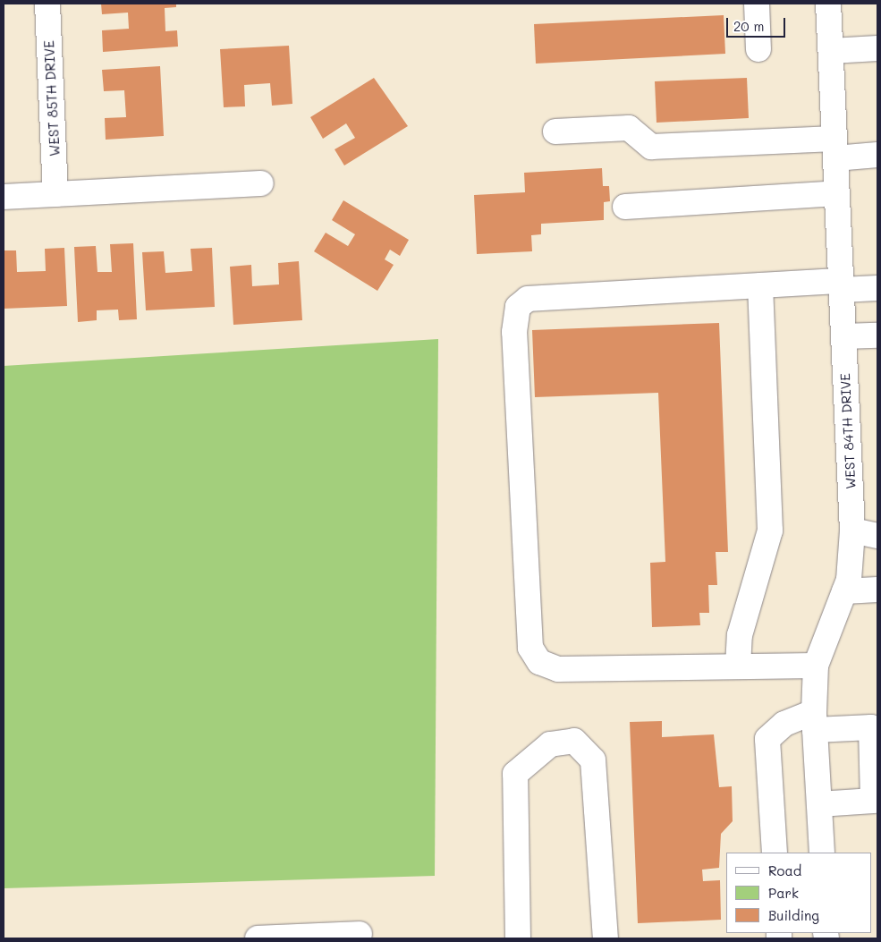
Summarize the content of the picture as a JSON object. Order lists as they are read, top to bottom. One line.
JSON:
{"streets":{"street":["WEST 85TH DRIVE","WEST 84TH DRIVE"]},"legend":["Road","Park","Building"],"scale_bar":"20 m"}
